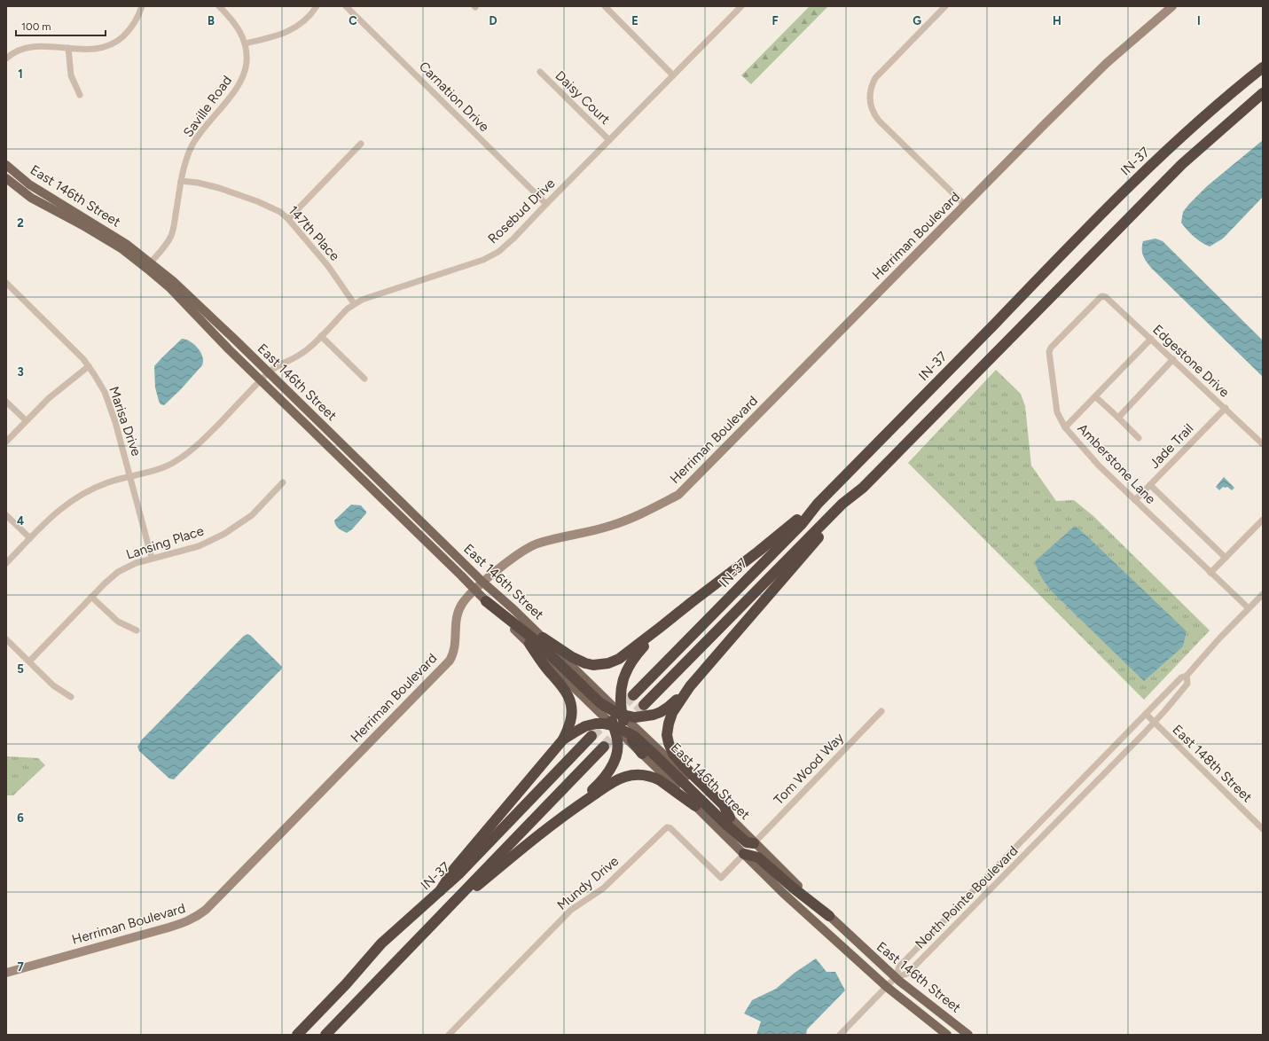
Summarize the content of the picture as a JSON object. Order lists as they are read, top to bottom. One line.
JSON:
{"streets":{"highway":["IN-37"],"main road":["East 146th Street"],"street":["Carnation Drive","Daisy Court","Saville Road","Rosebud Drive","147th Place","Herriman Boulevard","Edgestone Drive","Marisa Drive","Jade Trail","Amberstone Lane","Lansing Place","East 148th Street","Tom Wood Way","Mundy Drive","North Pointe Boulevard"]},"crossings":[["Carnation Drive","Rosebud Drive"],["Daisy Court","Rosebud Drive"],["Saville Road","East 146th Street"],["Saville Road","147th Place"],["East 146th Street","Rosebud Drive"],["East 146th Street","Herriman Boulevard"],["East 146th Street","Tom Wood Way"],["East 146th Street","Mundy Drive"],["East 146th Street","North Pointe Boulevard"],["Rosebud Drive","147th Place"],["Rosebud Drive","Marisa Drive"],["Edgestone Drive","Jade Trail"],["Edgestone Drive","Amberstone Lane"],["Marisa Drive","Lansing Place"],["Jade Trail","Amberstone Lane"],["Amberstone Lane","North Pointe Boulevard"],["East 148th Street","North Pointe Boulevard"]],"scale_bar":"100 m","grid":{"columns":["B","C","D","E","F","G","H","I"],"rows":["1","2","3","4","5","6","7"]}}
